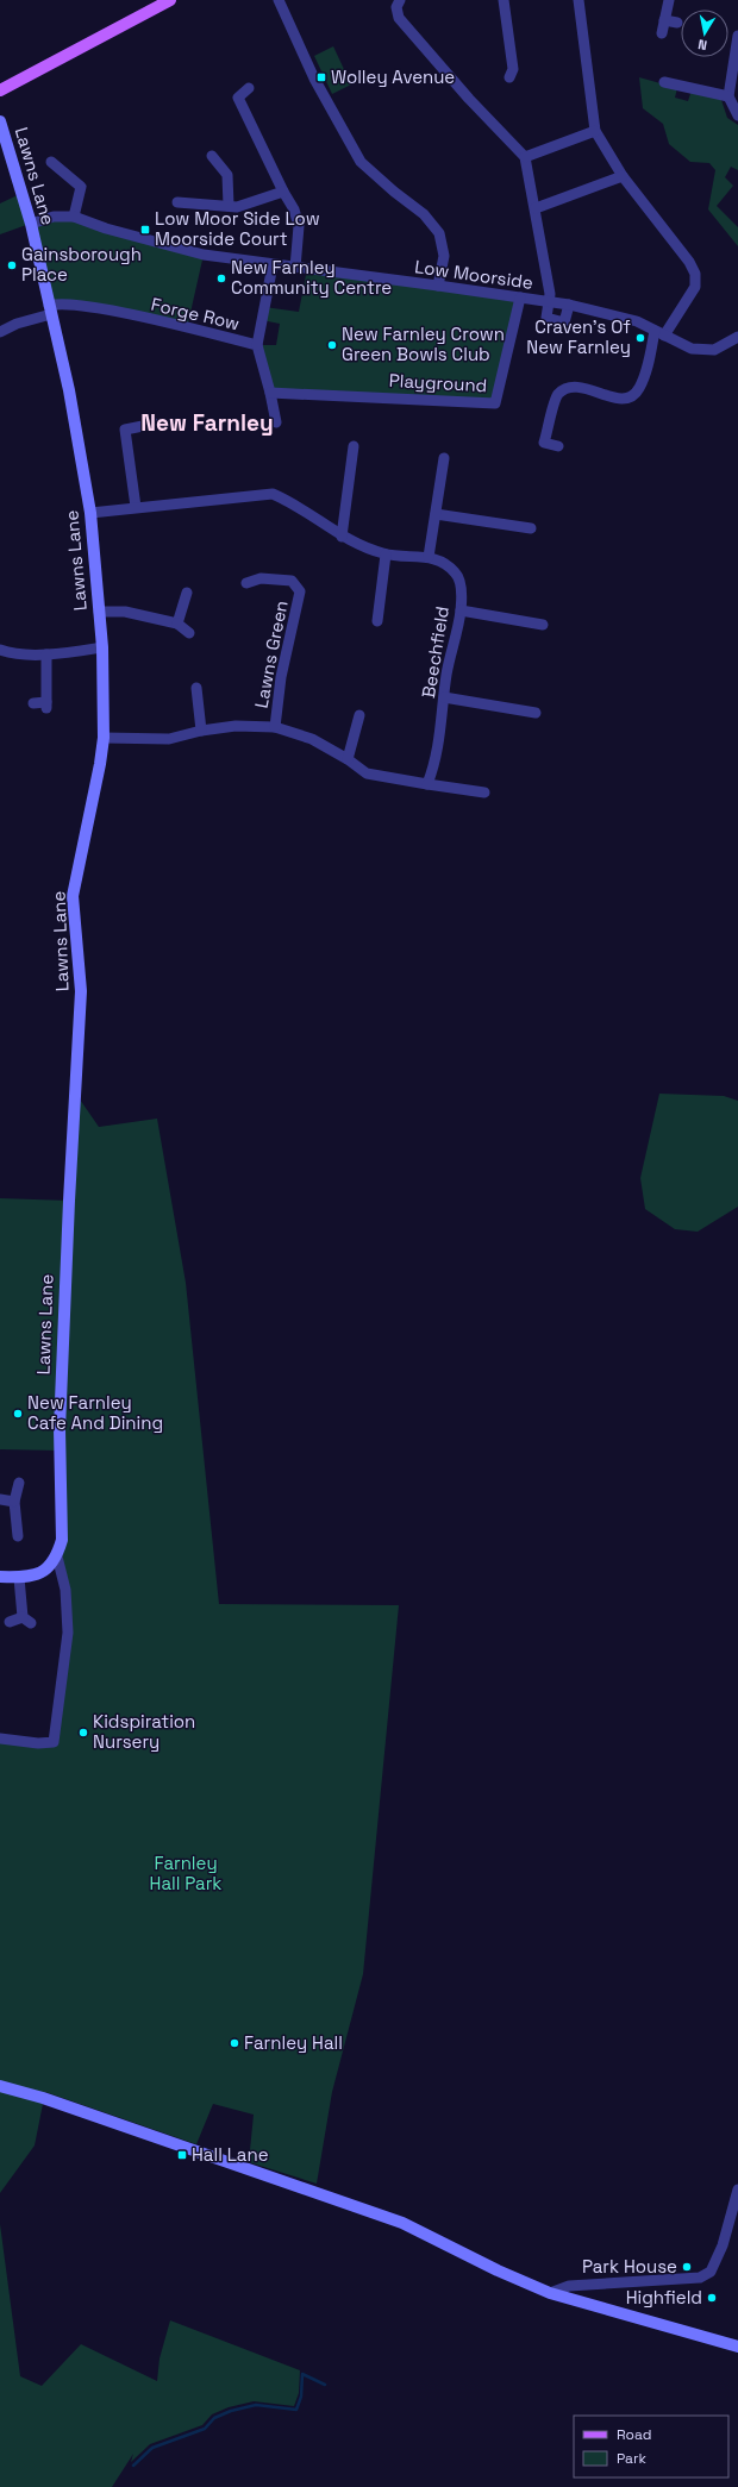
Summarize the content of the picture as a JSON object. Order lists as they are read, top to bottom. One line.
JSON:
{"streets":{"street":["Lawns Lane","Low Moorside","Forge Row","Playground","Beechfield","Lawns Green"]},"crossings":[["Lawns Lane","Low Moorside"],["Lawns Lane","Forge Row"],["Lawns Lane","Beechfield"],["Low Moorside","Playground"],["Forge Row","Playground"]],"districts":["New Farnley"],"parks":["Farnley Hall Park"],"places":{"transit":["Wolley Avenue","Low Moor Side Low Moorside Court","Hall Lane"],"other":["Gainsborough Place","New Farnley Community Centre","Craven's Of New Farnley","New Farnley Crown Green Bowls Club","New Farnley Cafe And Dining","Kidspiration Nursery","Farnley Hall","Park House","Highfield"]},"legend":["Road","Park"],"north":"bottom"}
